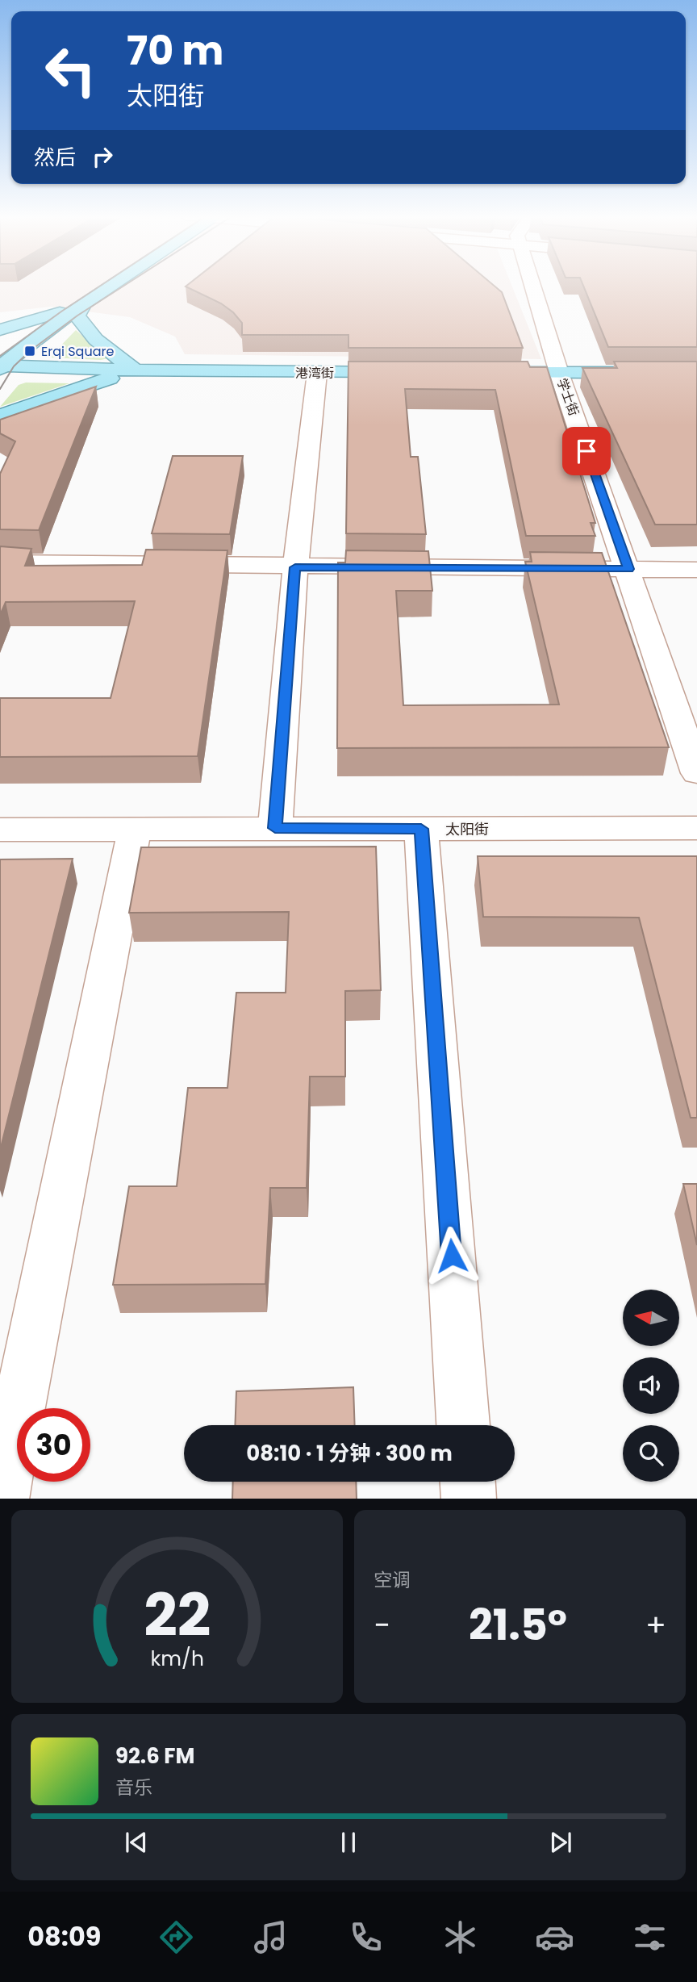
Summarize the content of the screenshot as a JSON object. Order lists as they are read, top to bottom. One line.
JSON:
{"streets":{"main road":["港湾街"],"street":["学士街","太阳街"]},"places":{"transit":["Erqi Square"]},"north":"left","page":{"turn":["70 m","太阳街"],"then":"然后","limit":"30","trip":"08:10 · 1 分钟 · 300 m","tile":"空调","heat":["−","21.5°","+"],"song":["92.6 FM","音乐"],"tabs":"08:09","gauge":["22","km/h"]}}
